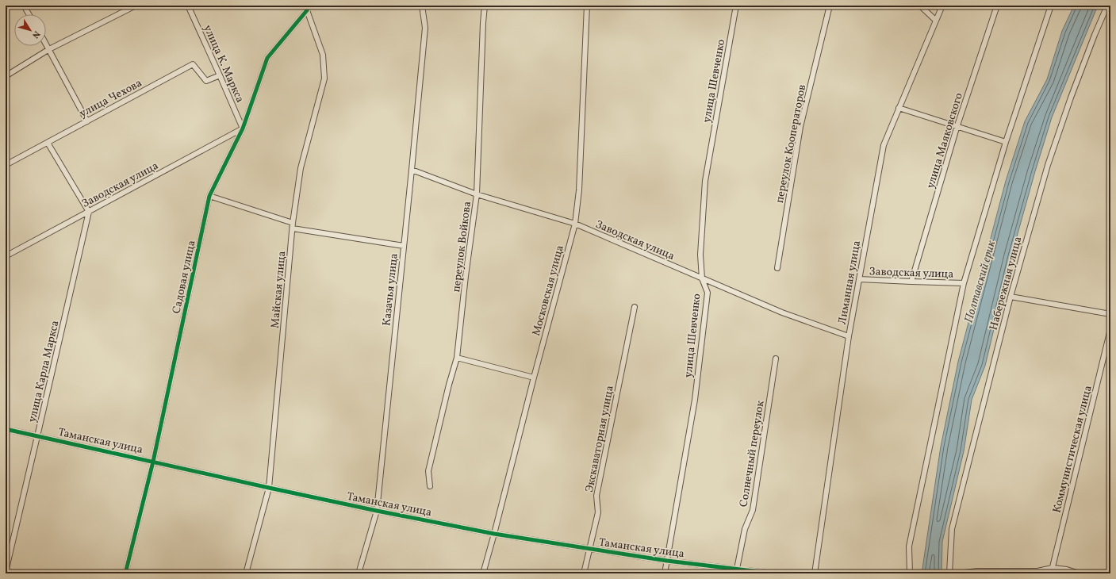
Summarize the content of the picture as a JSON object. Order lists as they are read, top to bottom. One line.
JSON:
{"streets":{"street":["улица К. Маркса","улица Шевченко","улица Чехова","улица Маяковского","переулок Кооператоров","Заводская улица","переулок Войкова","Садовая улица","Лиманная улица","Набережная улица","Майская улица","Казачья улица","Московская улица","улица Карла Маркса","Экскаваторная улица","Таманская улица","Коммунистическая улица","Солнечный переулок"]},"crossings":[["улица К. Маркса","улица Чехова"],["улица К. Маркса","Заводская улица"],["улица К. Маркса","Садовая улица"],["улица Шевченко","Заводская улица"],["улица Шевченко","Таманская улица"],["улица Маяковского","Заводская улица"],["Заводская улица","переулок Войкова"],["Заводская улица","Садовая улица"],["Заводская улица","Лиманная улица"],["Заводская улица","Казачья улица"],["Заводская улица","Московская улица"],["Заводская улица","улица Карла Маркса"],["Садовая улица","Майская улица"],["Садовая улица","Таманская улица"],["Майская улица","Таманская улица"],["Казачья улица","Таманская улица"],["Московская улица","Таманская улица"],["улица Карла Маркса","Таманская улица"],["Экскаваторная улица","Таманская улица"],["Таманская улица","Солнечный переулок"]],"water":["Полтавский ерик"],"north":"bottom right"}
